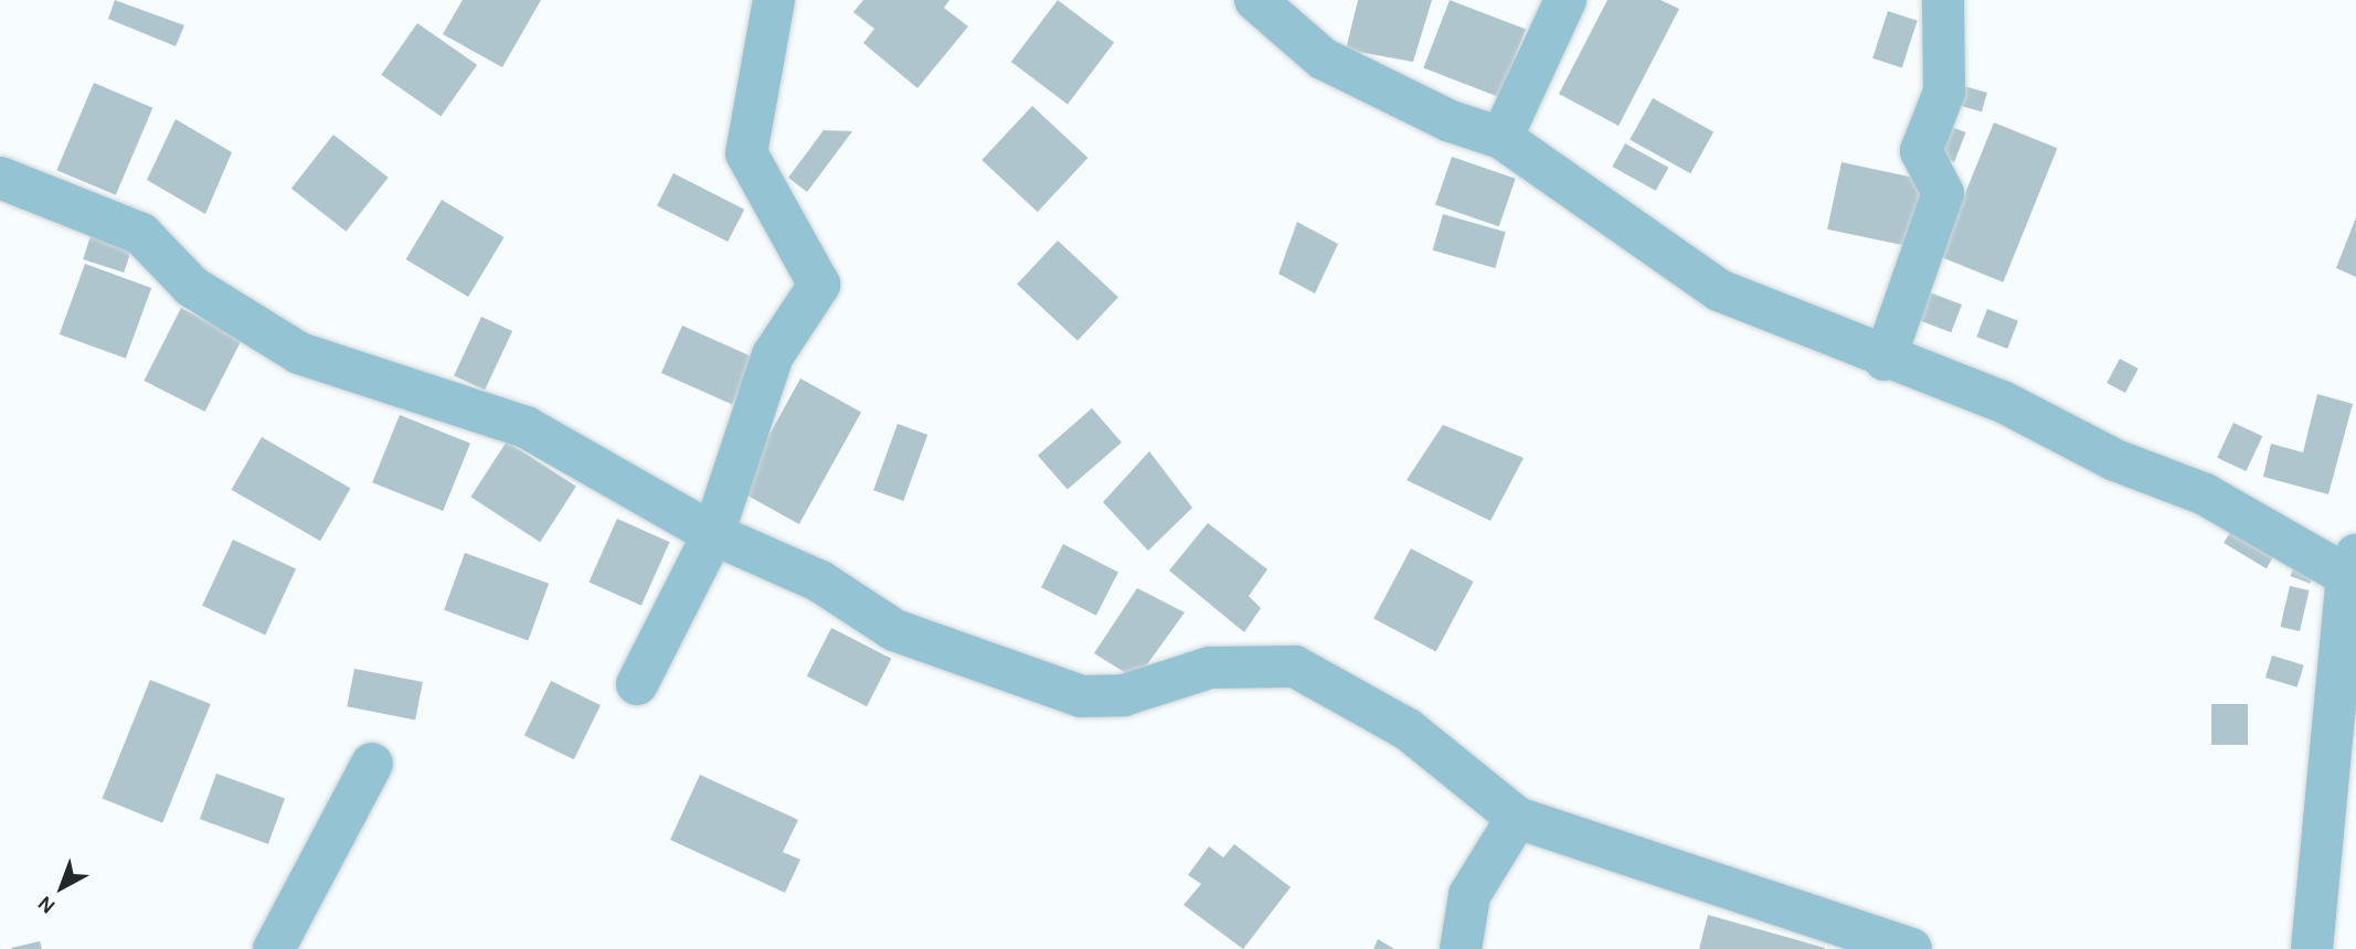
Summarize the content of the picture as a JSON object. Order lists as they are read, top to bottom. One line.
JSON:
{"north":"bottom left"}
